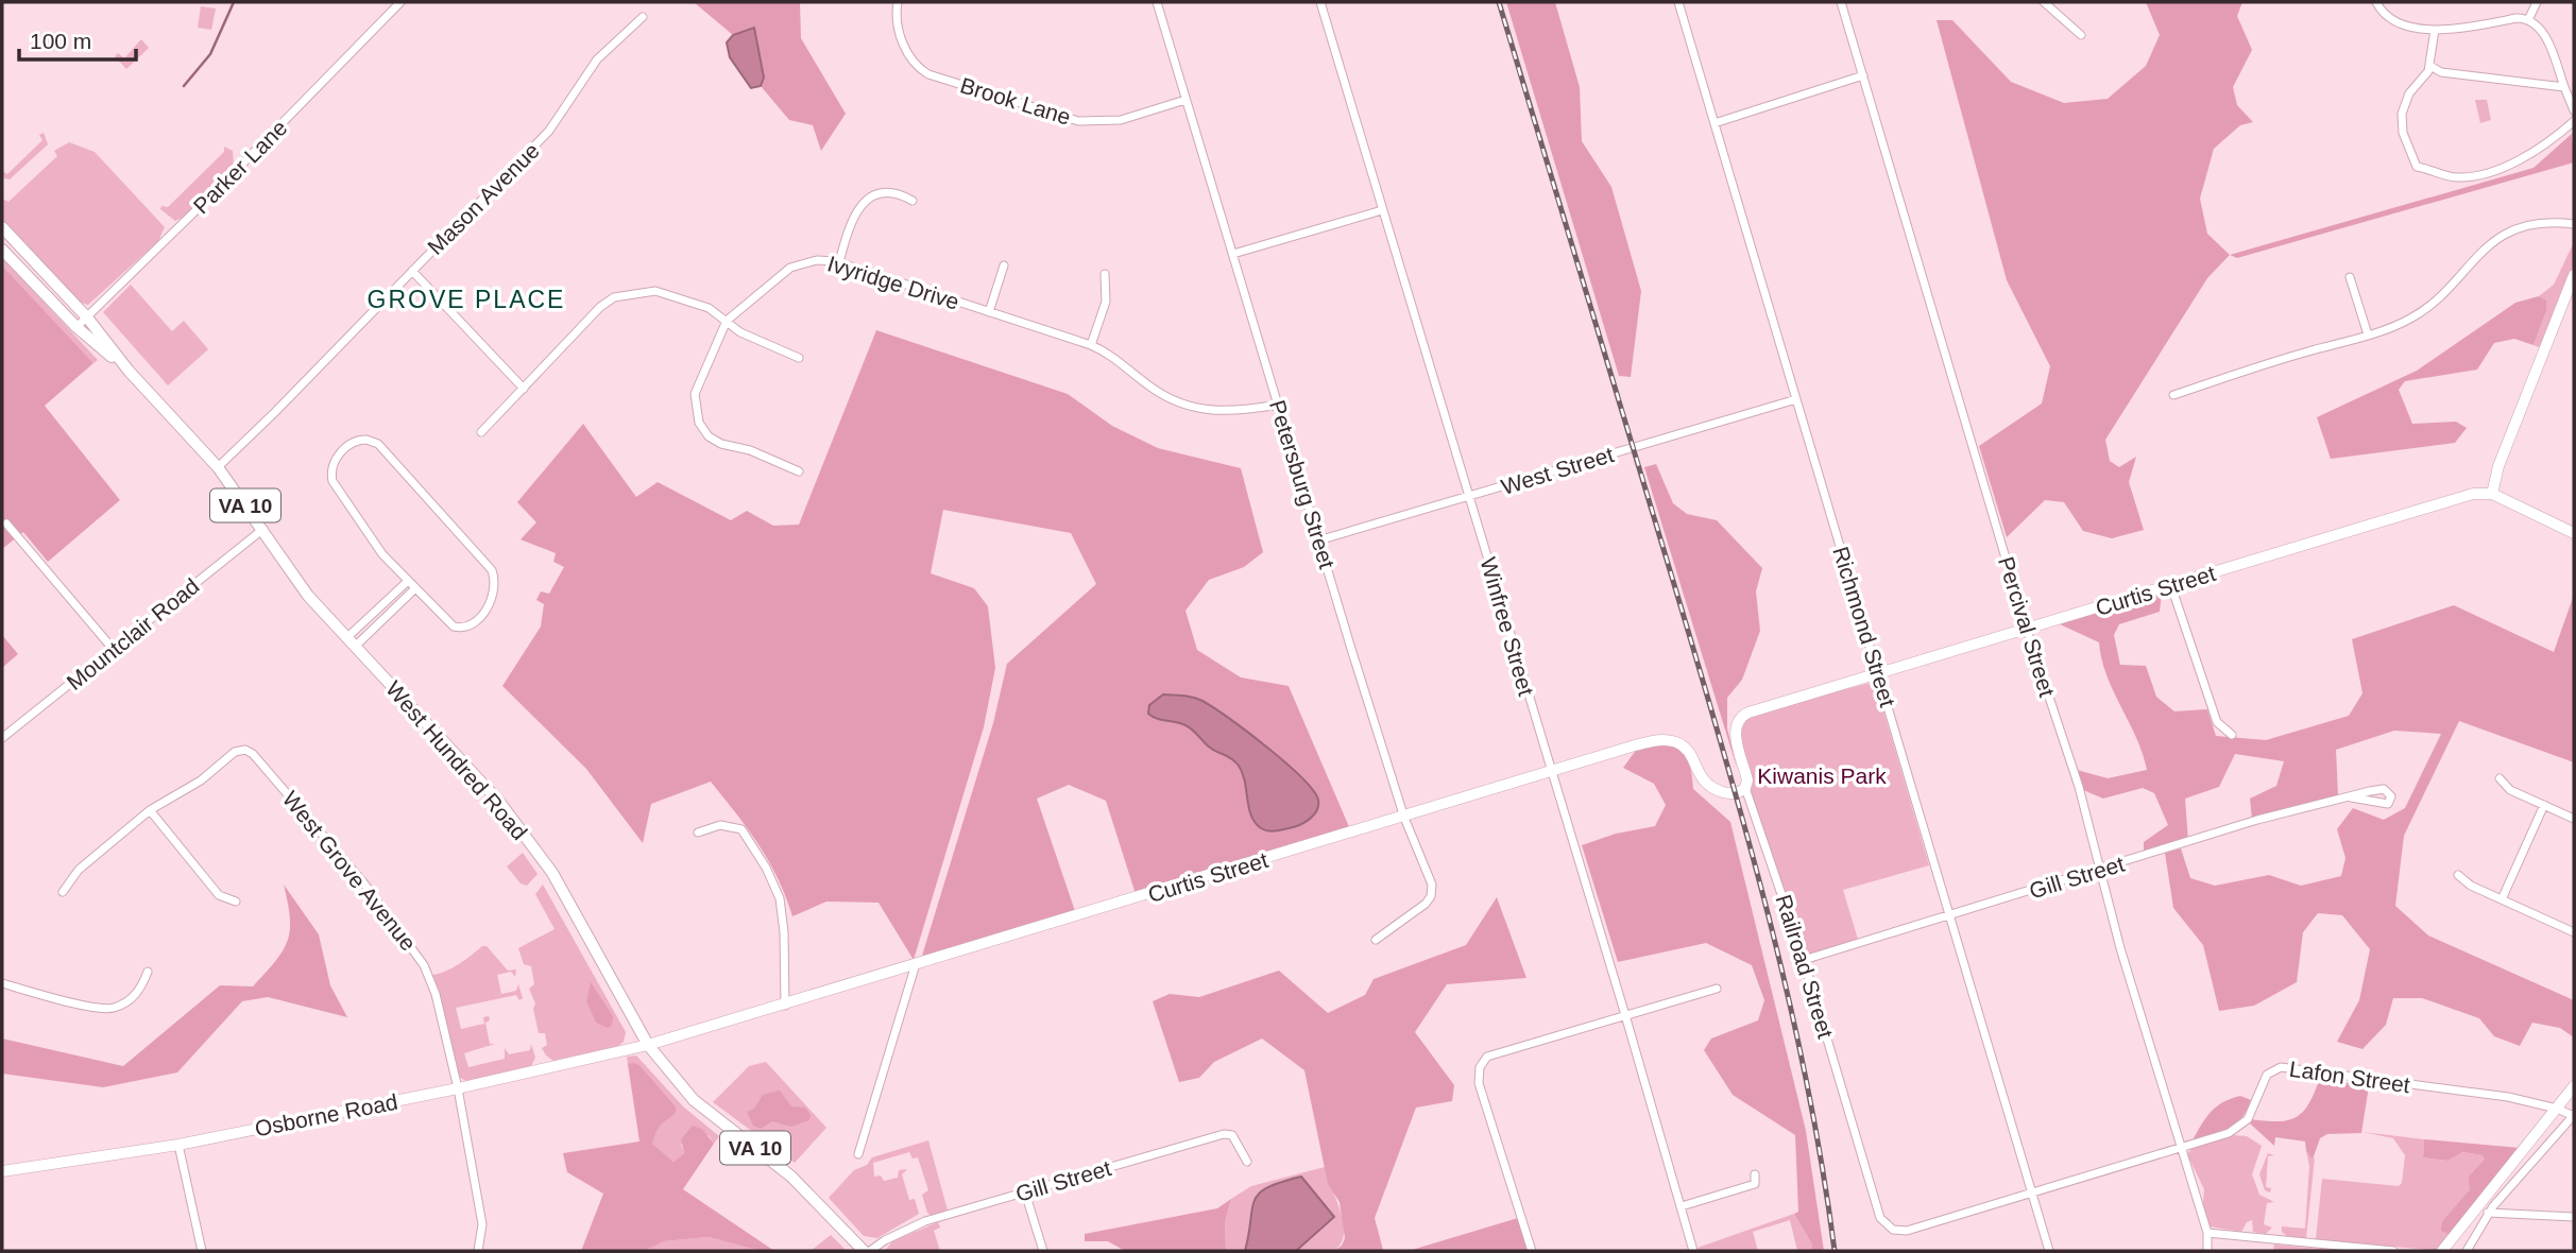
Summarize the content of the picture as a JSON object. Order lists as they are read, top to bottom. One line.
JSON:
{"streets":{"main road":["VA 10","West Hundred Road"],"street":["Brook Lane","Parker Lane","Mason Avenue","Ivyridge Drive","West Street","Petersburg Street","Curtis Street","Winfree Street","Richmond Street","Percival Street","Mountclair Road","West Grove Avenue","Gill Street","Railroad Street","Lafon Street","Osborne Road"]},"crossings":[["Brook Lane","Petersburg Street"],["Parker Lane","West Hundred Road"],["Mason Avenue","West Hundred Road"],["Ivyridge Drive","Petersburg Street"],["West Street","Petersburg Street"],["West Street","Winfree Street"],["West Street","Richmond Street"],["Petersburg Street","Curtis Street"],["Curtis Street","Winfree Street"],["Curtis Street","Richmond Street"],["Curtis Street","Percival Street"],["Curtis Street","West Hundred Road"],["Curtis Street","Railroad Street"],["Curtis Street","Osborne Road"],["Richmond Street","Gill Street"],["Richmond Street","Lafon Street"],["Percival Street","Gill Street"],["Percival Street","Lafon Street"],["Mountclair Road","West Hundred Road"],["West Hundred Road","Osborne Road"],["West Grove Avenue","Osborne Road"],["Gill Street","Railroad Street"],["Railroad Street","Lafon Street"]],"districts":["GROVE PLACE"],"parks":["Kiwanis Park"],"scale_bar":"100 m"}
